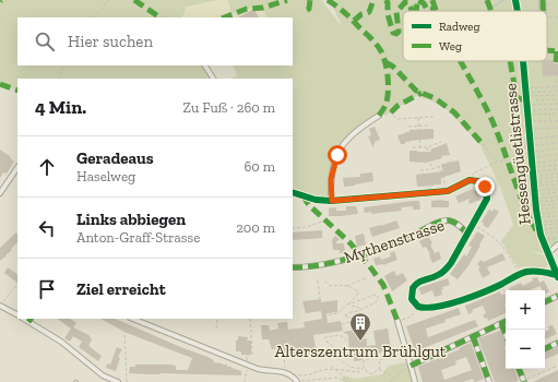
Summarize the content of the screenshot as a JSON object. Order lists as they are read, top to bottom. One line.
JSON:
{"streets":{"street":["Hessengüetlistrasse","Mythenstrasse"]},"places":{"building":["Alterszentrum Brühlgut"]},"legend":["Radweg","Weg"],"page":{"search":"Hier suchen","heading":["4 Min.","Zu Fuß · 260 m"],"list":[["Geradeaus","Haselweg","60 m"],["Links abbiegen","Anton-Graff-Strasse","200 m"],"Ziel erreicht"],"map_buttons":["+","−"]}}
